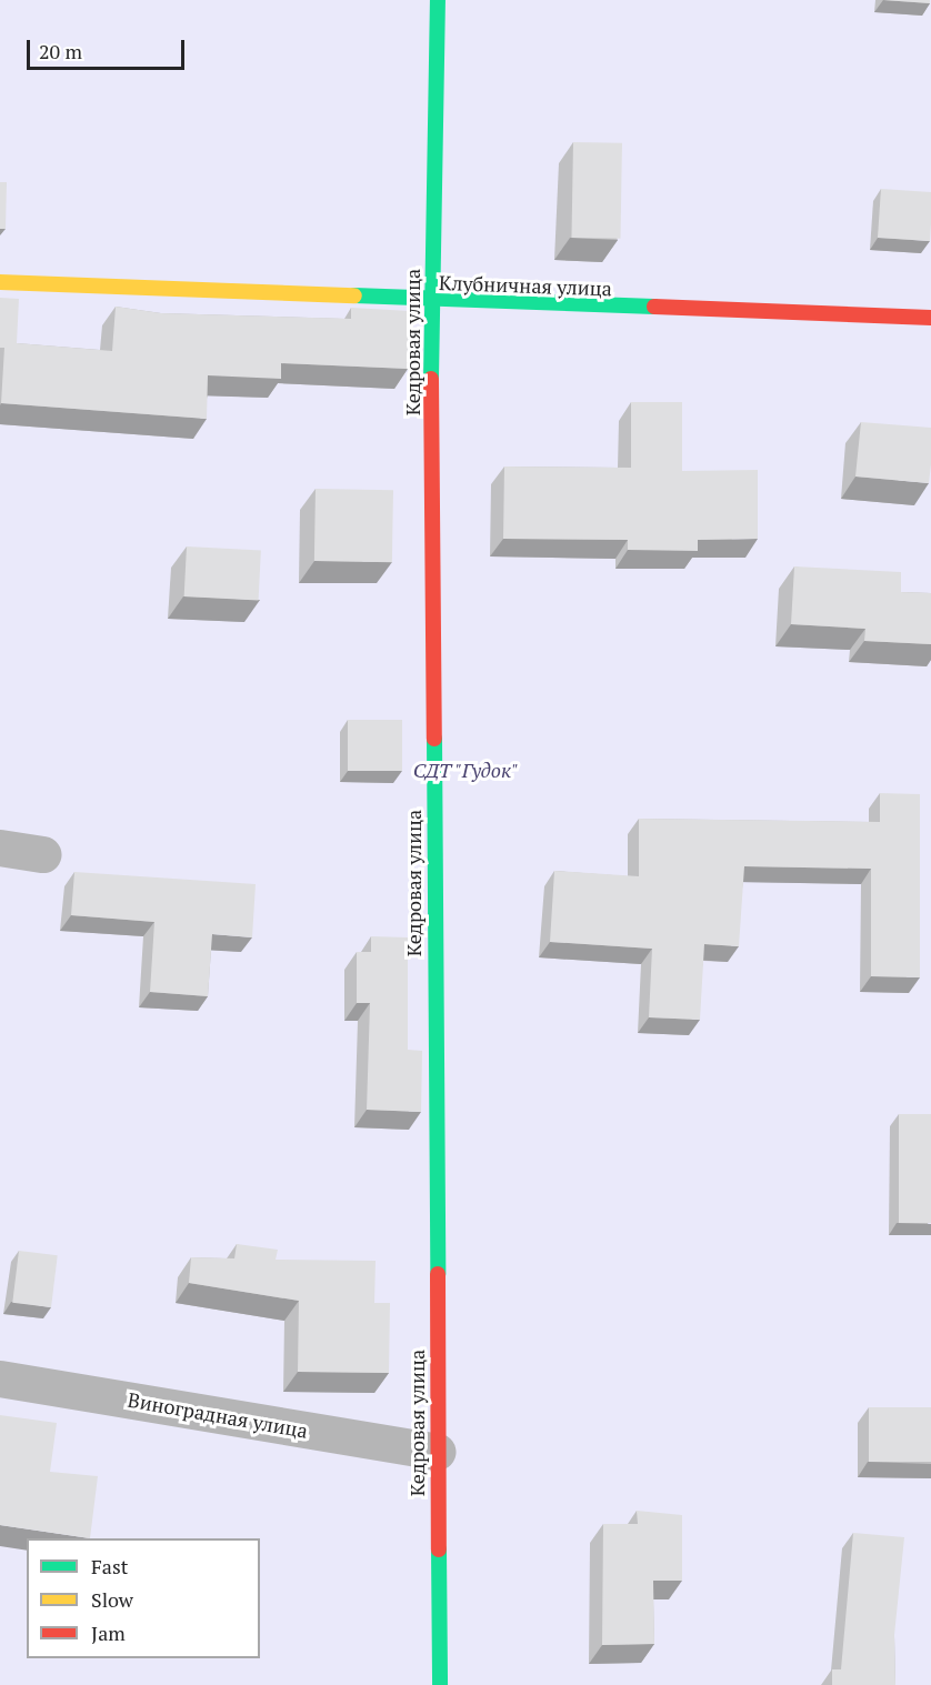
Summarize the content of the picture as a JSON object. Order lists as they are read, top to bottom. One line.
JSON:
{"streets":{"street":["Клубничная улица","Кедровая улица","Виноградная улица"]},"crossings":[["Клубничная улица","Кедровая улица"],["Кедровая улица","Виноградная улица"]],"parks":["СДТ \"Гудок\""],"legend":["Fast","Slow","Jam"],"scale_bar":"20 m"}
